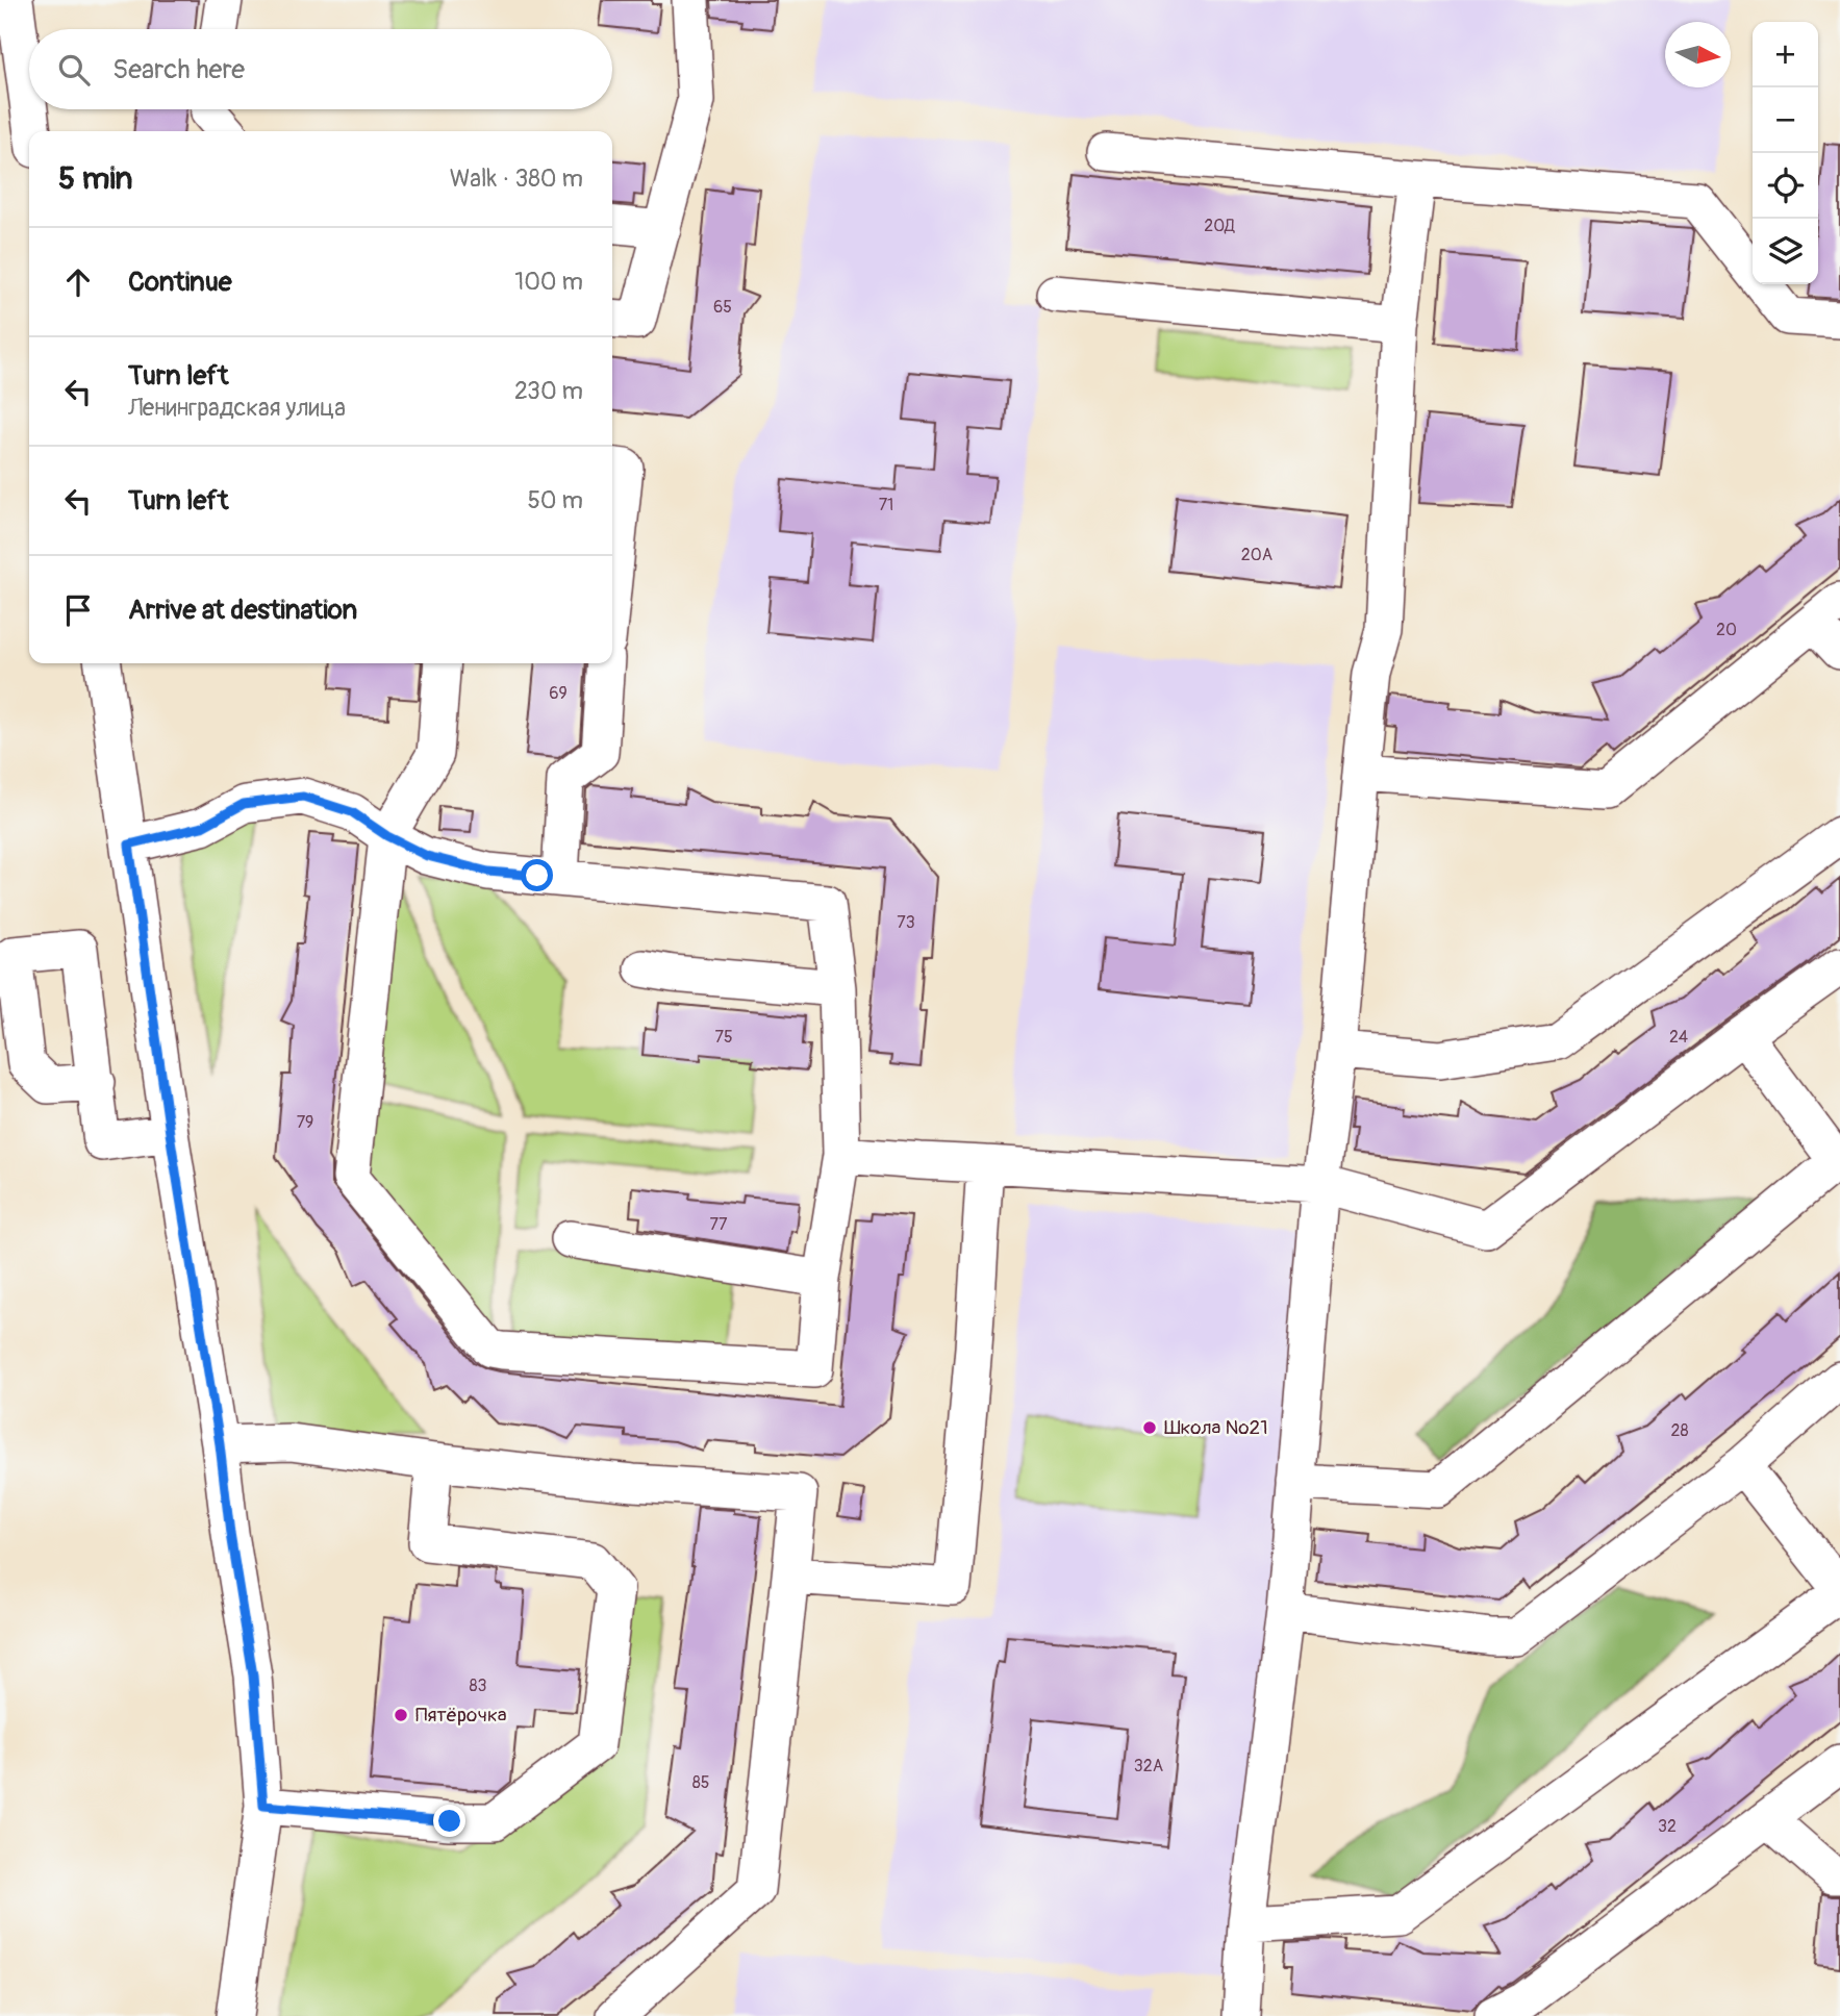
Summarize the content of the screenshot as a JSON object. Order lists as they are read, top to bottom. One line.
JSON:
{"places":["Школа №21","Пятёрочка"],"house_numbers":["20Д","65","71","20А","20","69","73","75","24","79","77","28","83","32А","85","32"],"north":"right","page":{"map_buttons":["+","−"],"search":"Search here","heading":["5 min","Walk · 380 m"],"list":[["Continue","100 m"],["Turn left","Ленинградская улица","230 m"],["Turn left","50 m"],"Arrive at destination"]}}
